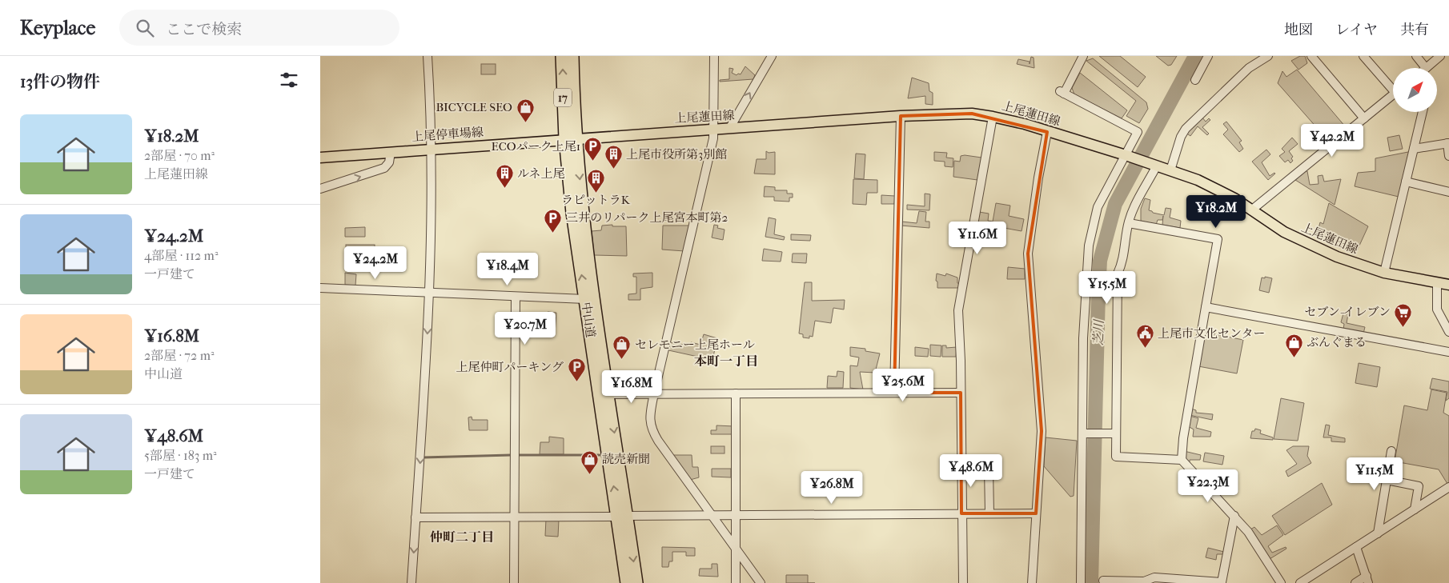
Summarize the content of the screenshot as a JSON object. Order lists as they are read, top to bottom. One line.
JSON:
{"streets":{"highway":["17","中山道"],"main road":["上尾蓮田線","上尾停車場線"]},"crossings":[["上尾蓮田線","上尾停車場線"],["上尾蓮田線","中山道"],["上尾停車場線","中山道"]],"districts":["本町一丁目","仲町二丁目"],"water":["芝川"],"places":{"shop":["BICYCLE SEO","ぶんぐまる","セレモニー上尾ホール","読売新聞"],"parking":["ECOパーク上尾1","三井のリパーク上尾宮本町第2","上尾仲町パーキング"],"building":["上尾市役所第3別館","ルネ上尾","ラピットラK"],"supermarket":["セブン-イレブン"],"public building":["上尾市文化センター"]},"north":"top right","page":{"header":"Keyplace","search":"ここで検索","nav":["地図","レイヤ","共有"],"heading":"13件の物件","list":[{"name":"¥18.2M","note":"2部屋 · 70 m² · 上尾蓮田線"},{"name":"¥24.2M","note":"4部屋 · 112 m² · 一戸建て"},{"name":"¥16.8M","note":"2部屋 · 72 m² · 中山道"},{"name":"¥48.6M","note":"5部屋 · 183 m² · 一戸建て"}],"price":["¥42.2M","¥18.2M","¥11.6M","¥24.2M","¥18.4M","¥15.5M","¥20.7M","¥25.6M","¥16.8M","¥48.6M","¥11.5M","¥22.3M","¥26.8M"]}}
